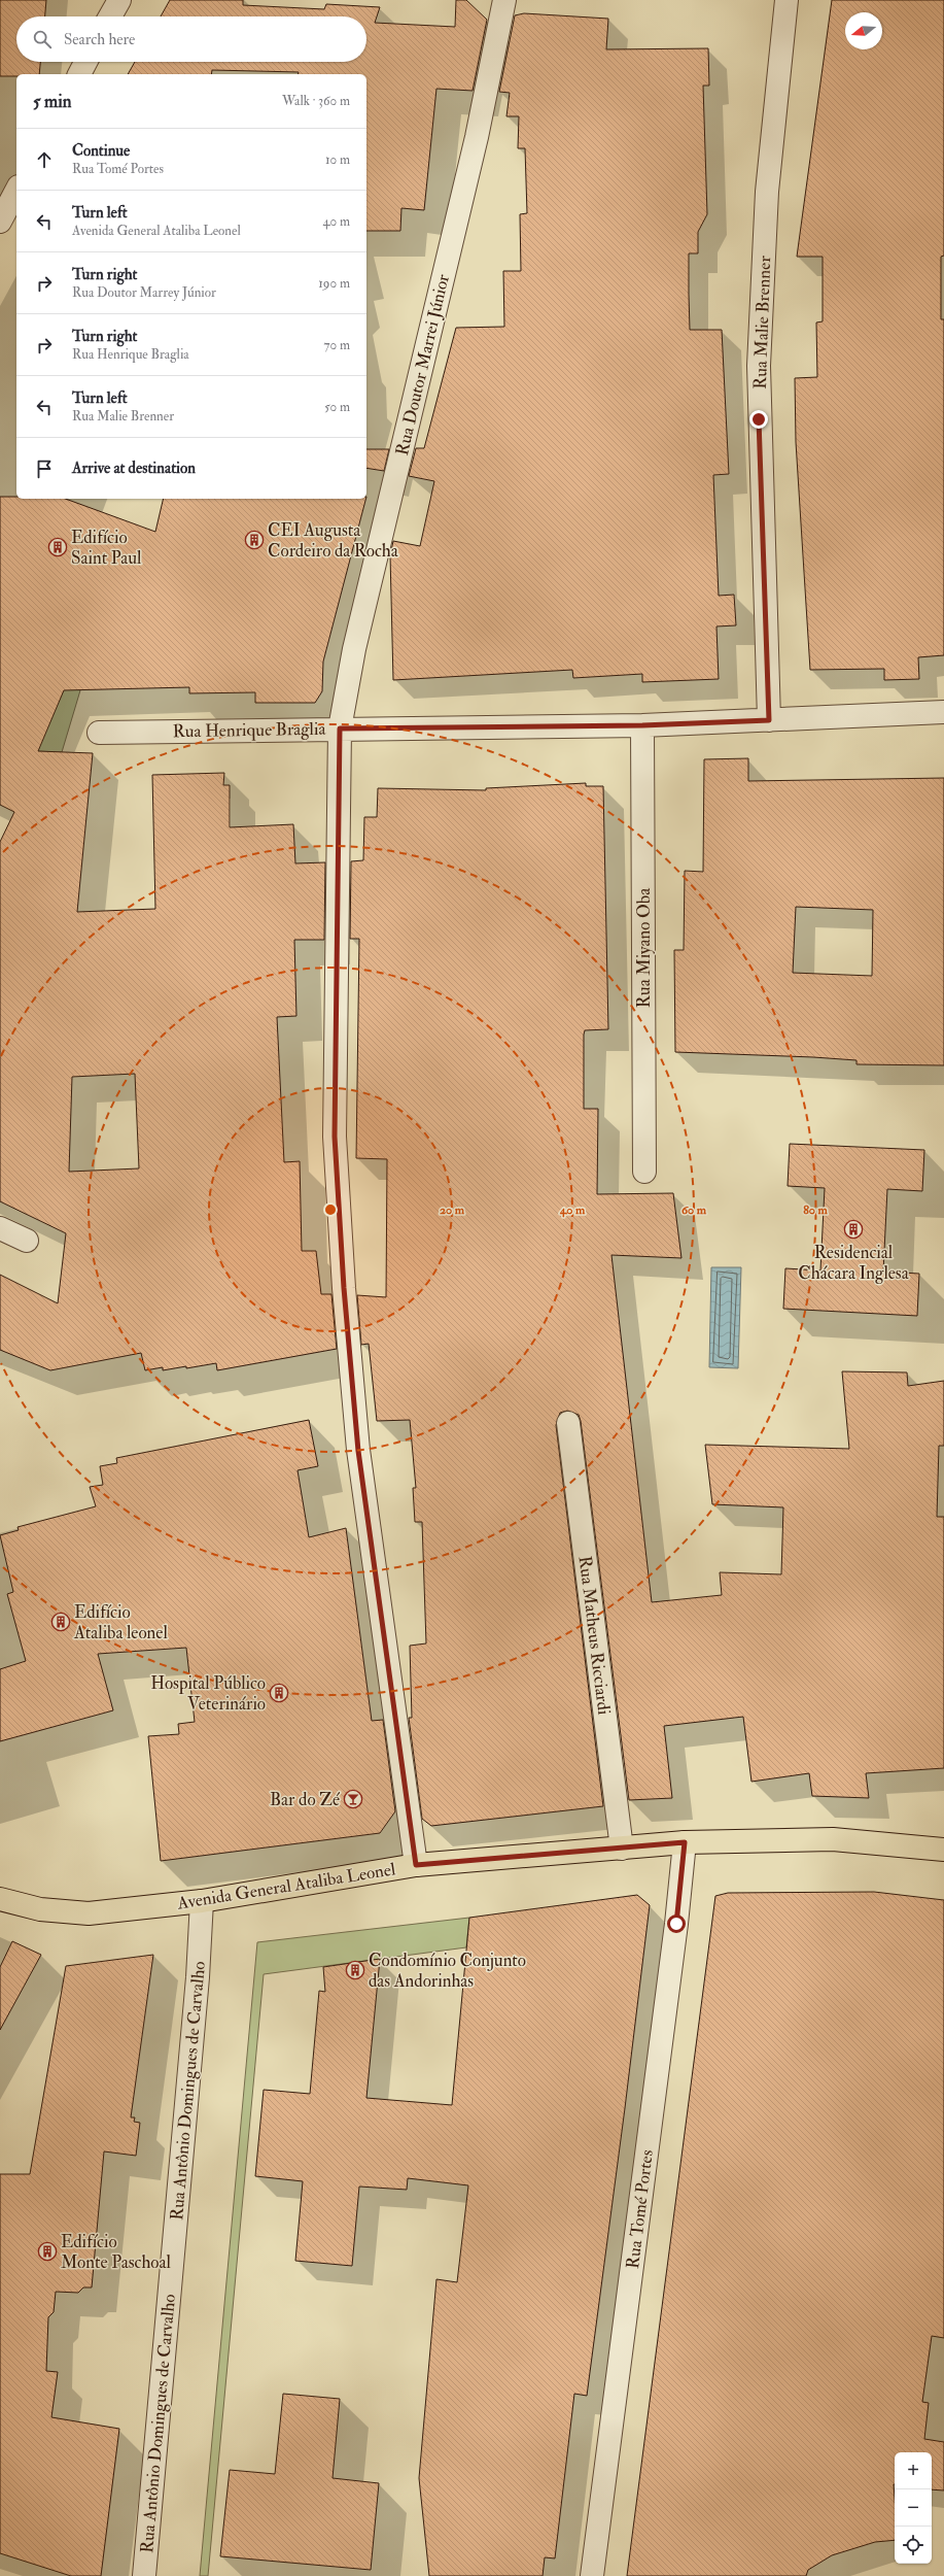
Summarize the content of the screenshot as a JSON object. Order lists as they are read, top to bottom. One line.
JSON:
{"streets":{"main road":["Avenida General Ataliba Leonel"],"street":["Rua Malie Brenner","Rua Doutor Marrei Júnior","Rua Henrique Braglia","Rua Miyano Oba","Rua Matheus Ricciardi","Rua Antônio Domingues de Carvalho","Rua Tomé Portes"]},"crossings":[["Rua Malie Brenner","Rua Henrique Braglia"],["Rua Doutor Marrei Júnior","Rua Henrique Braglia"],["Rua Doutor Marrei Júnior","Avenida General Ataliba Leonel"],["Rua Henrique Braglia","Rua Miyano Oba"],["Rua Matheus Ricciardi","Avenida General Ataliba Leonel"],["Avenida General Ataliba Leonel","Rua Antônio Domingues de Carvalho"],["Avenida General Ataliba Leonel","Rua Tomé Portes"]],"places":{"building":["CEI Augusta Cordeiro da Rocha","Edifício Saint Paul","Residencial Chácara Inglesa","Edifício Ataliba leonel","Hospital Público Veterinário","Condomínio Conjunto das Andorinhas","Edifício Monte Paschoal"],"bar":["Bar do Zé"]},"north":"left","page":{"search":"Search here","heading":["5 min","Walk · 360 m"],"list":[["Continue","Rua Tomé Portes","10 m"],["Turn left","Avenida General Ataliba Leonel","40 m"],["Turn right","Rua Doutor Marrey Júnior","190 m"],["Turn right","Rua Henrique Braglia","70 m"],["Turn left","Rua Malie Brenner","50 m"],"Arrive at destination"],"map_buttons":["+","−"]},"rings":["20 m","40 m","60 m","80 m"]}
